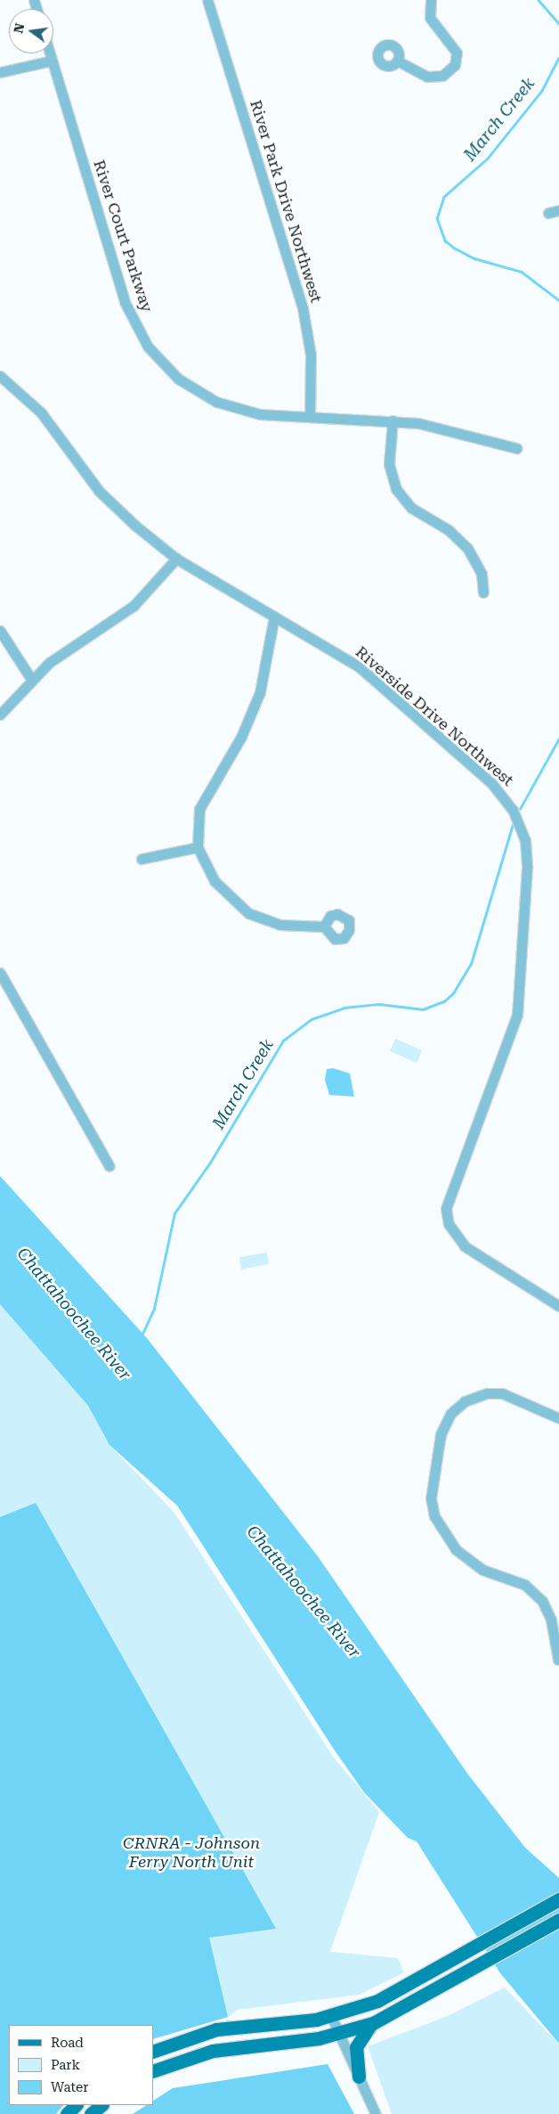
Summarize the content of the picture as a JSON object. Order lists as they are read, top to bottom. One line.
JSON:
{"streets":{"street":["River Park Drive Northwest","River Court Parkway","Riverside Drive Northwest"]},"crossings":[["River Park Drive Northwest","River Court Parkway"]],"water":["March Creek","Chattahoochee River"],"parks":["CRNRA - Johnson Ferry North Unit"],"legend":["Road","Park","Water"],"north":"left"}
